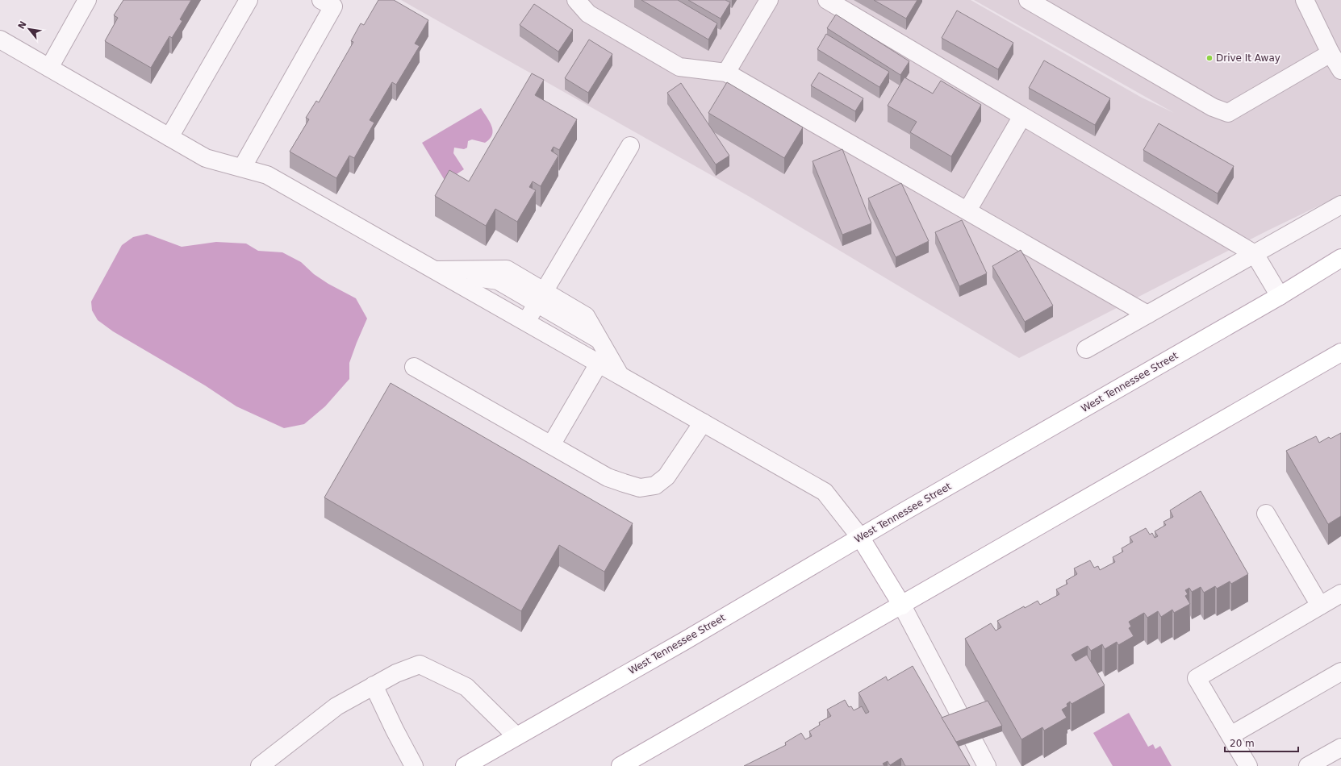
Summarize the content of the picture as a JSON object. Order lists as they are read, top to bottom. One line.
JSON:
{"streets":{"main road":["West Tennessee Street"]},"places":["Drive It Away"],"scale_bar":"20 m","north":"top left"}
